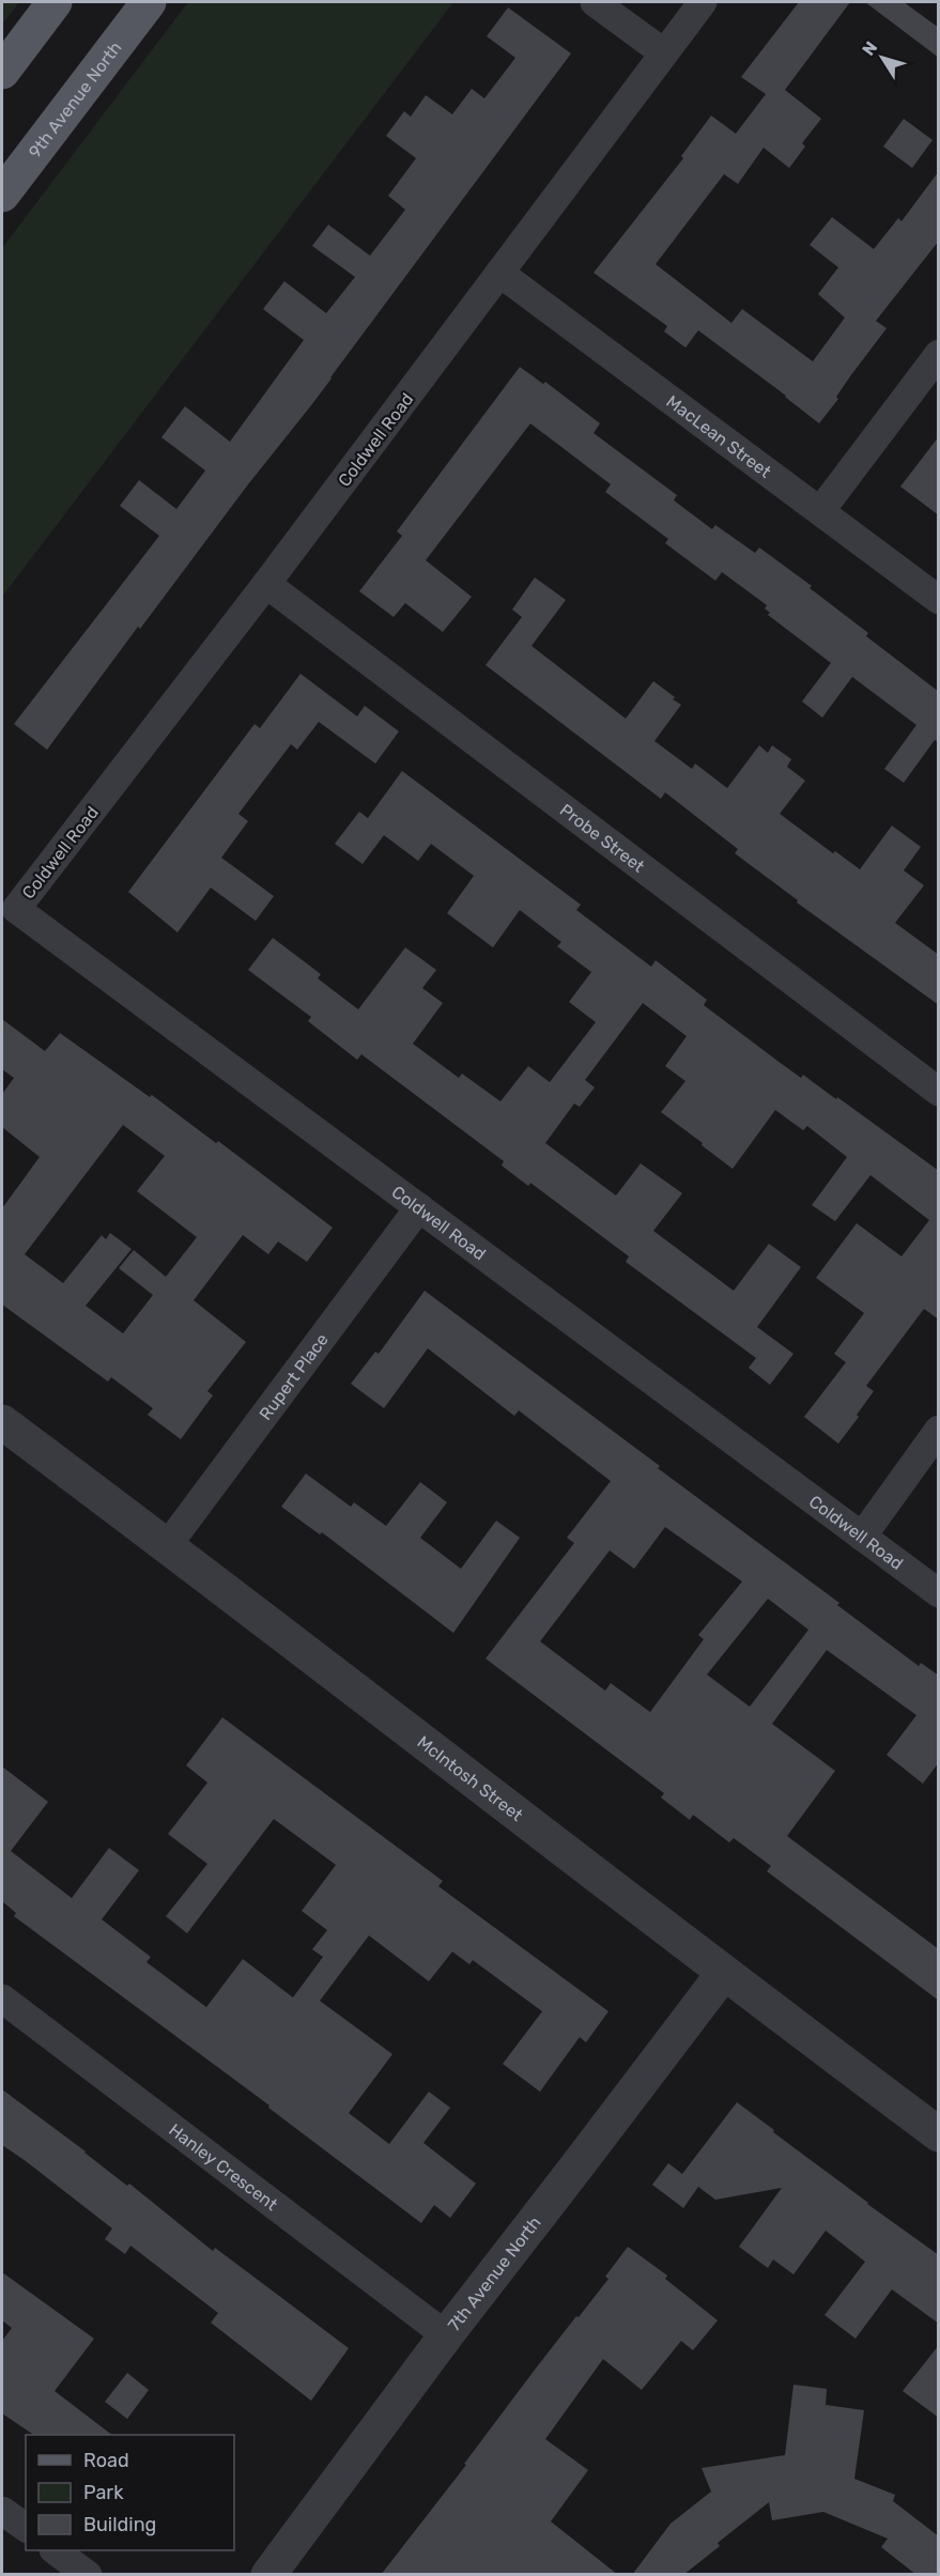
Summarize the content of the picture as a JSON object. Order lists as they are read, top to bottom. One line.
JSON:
{"streets":{"main road":["9th Avenue North"],"street":["MacLean Street","Coldwell Road","Probe Street","Rupert Place","McIntosh Street","Hanley Crescent","7th Avenue North"]},"crossings":[["MacLean Street","Coldwell Road"],["Coldwell Road","Probe Street"],["Coldwell Road","Rupert Place"],["Rupert Place","McIntosh Street"],["McIntosh Street","7th Avenue North"],["Hanley Crescent","7th Avenue North"]],"legend":["Road","Park","Building"],"north":"top left"}
